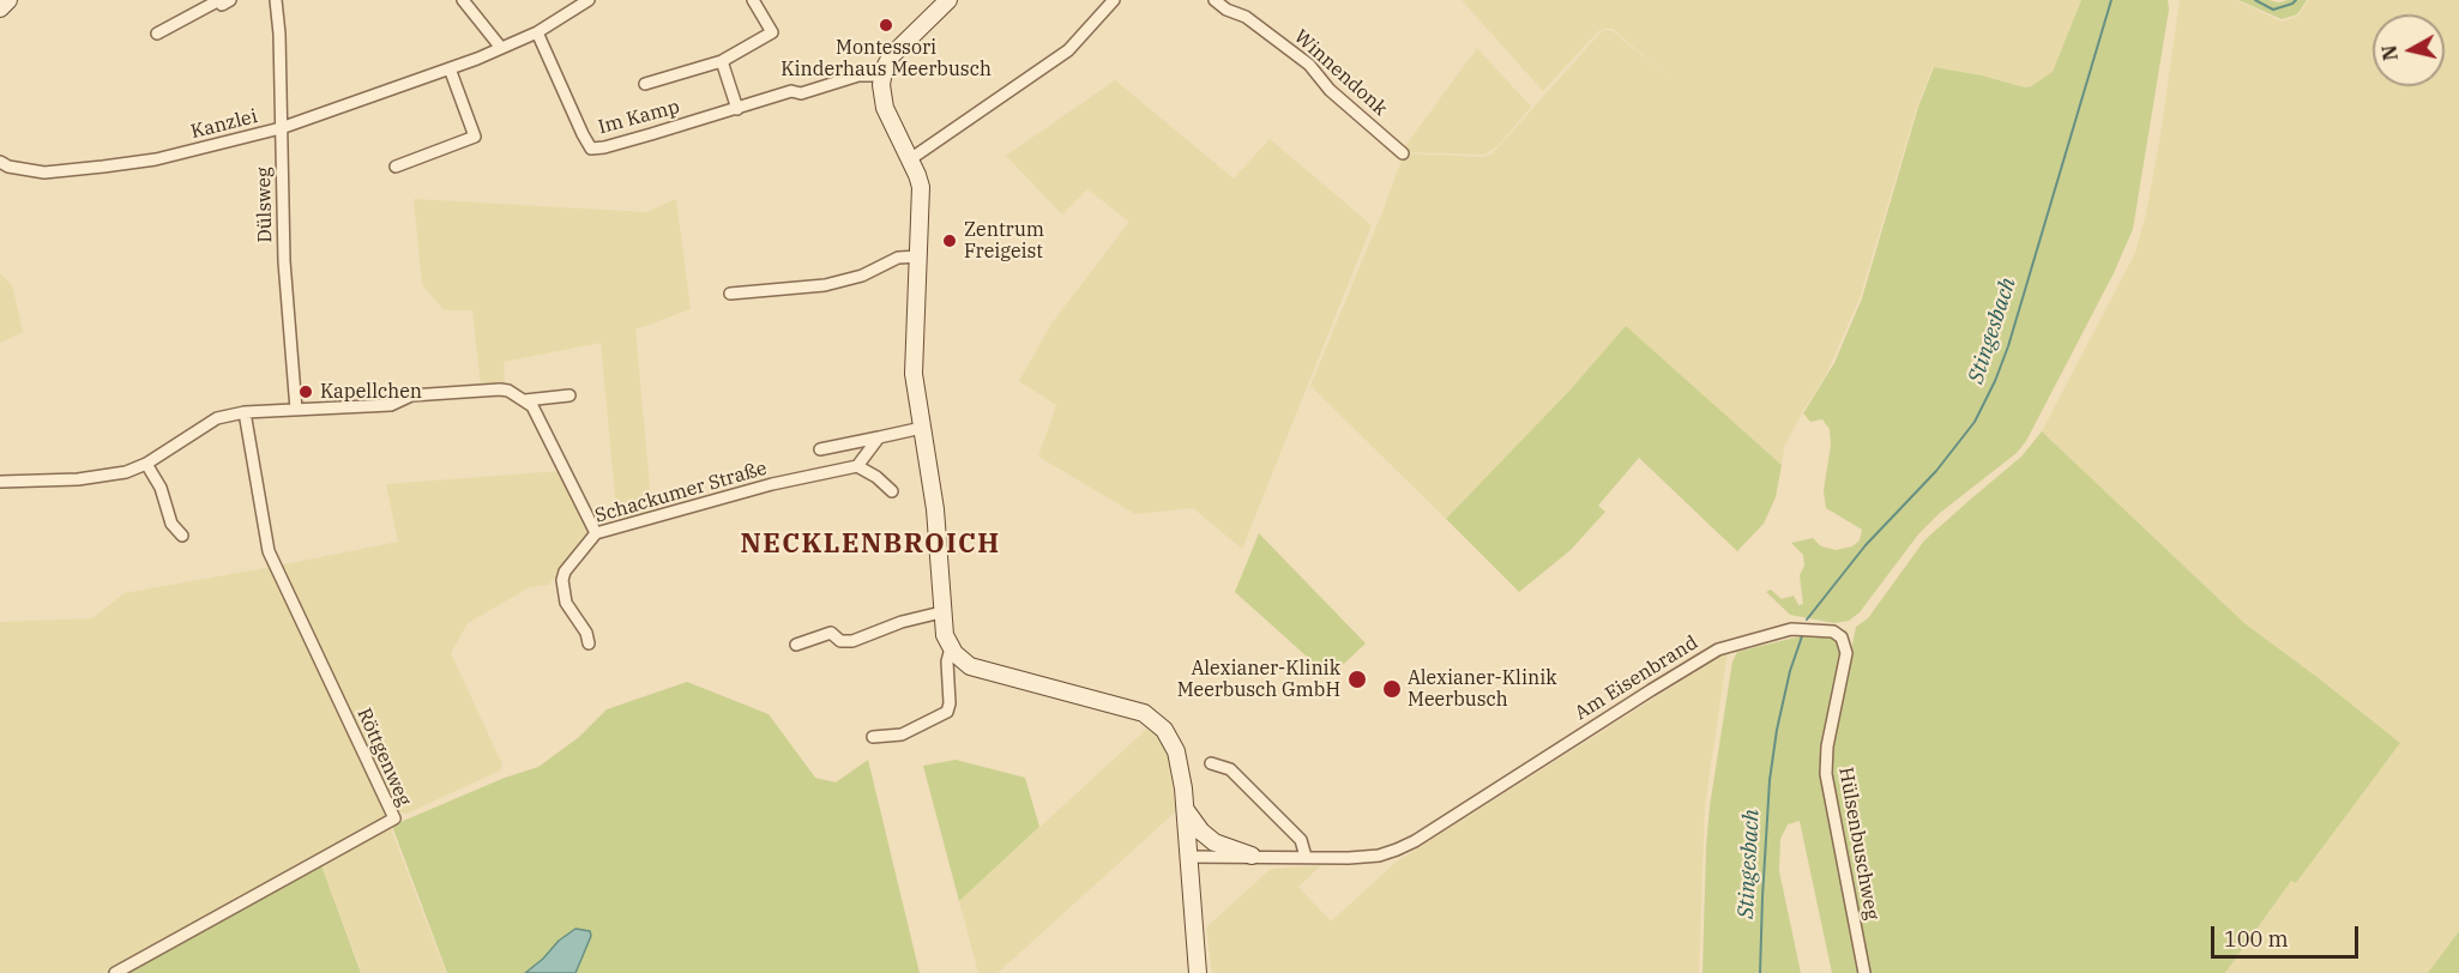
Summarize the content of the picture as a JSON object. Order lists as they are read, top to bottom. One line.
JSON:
{"streets":{"street":["Winnendonk","Im Kamp","Kanzlei","Dülsweg","Schackumer Straße","Am Eisenbrand","Röttgenweg","Hülsenbuschweg"]},"crossings":[["Im Kamp","Kanzlei"],["Kanzlei","Dülsweg"],["Am Eisenbrand","Hülsenbuschweg"]],"districts":["NECKLENBROICH"],"water":["Stingesbach"],"places":["Montessori Kinderhaus Meerbusch","Zentrum Freigeist","Kapellchen","Alexianer-Klinik Meerbusch GmbH","Alexianer-Klinik Meerbusch"],"scale_bar":"100 m","north":"left"}
